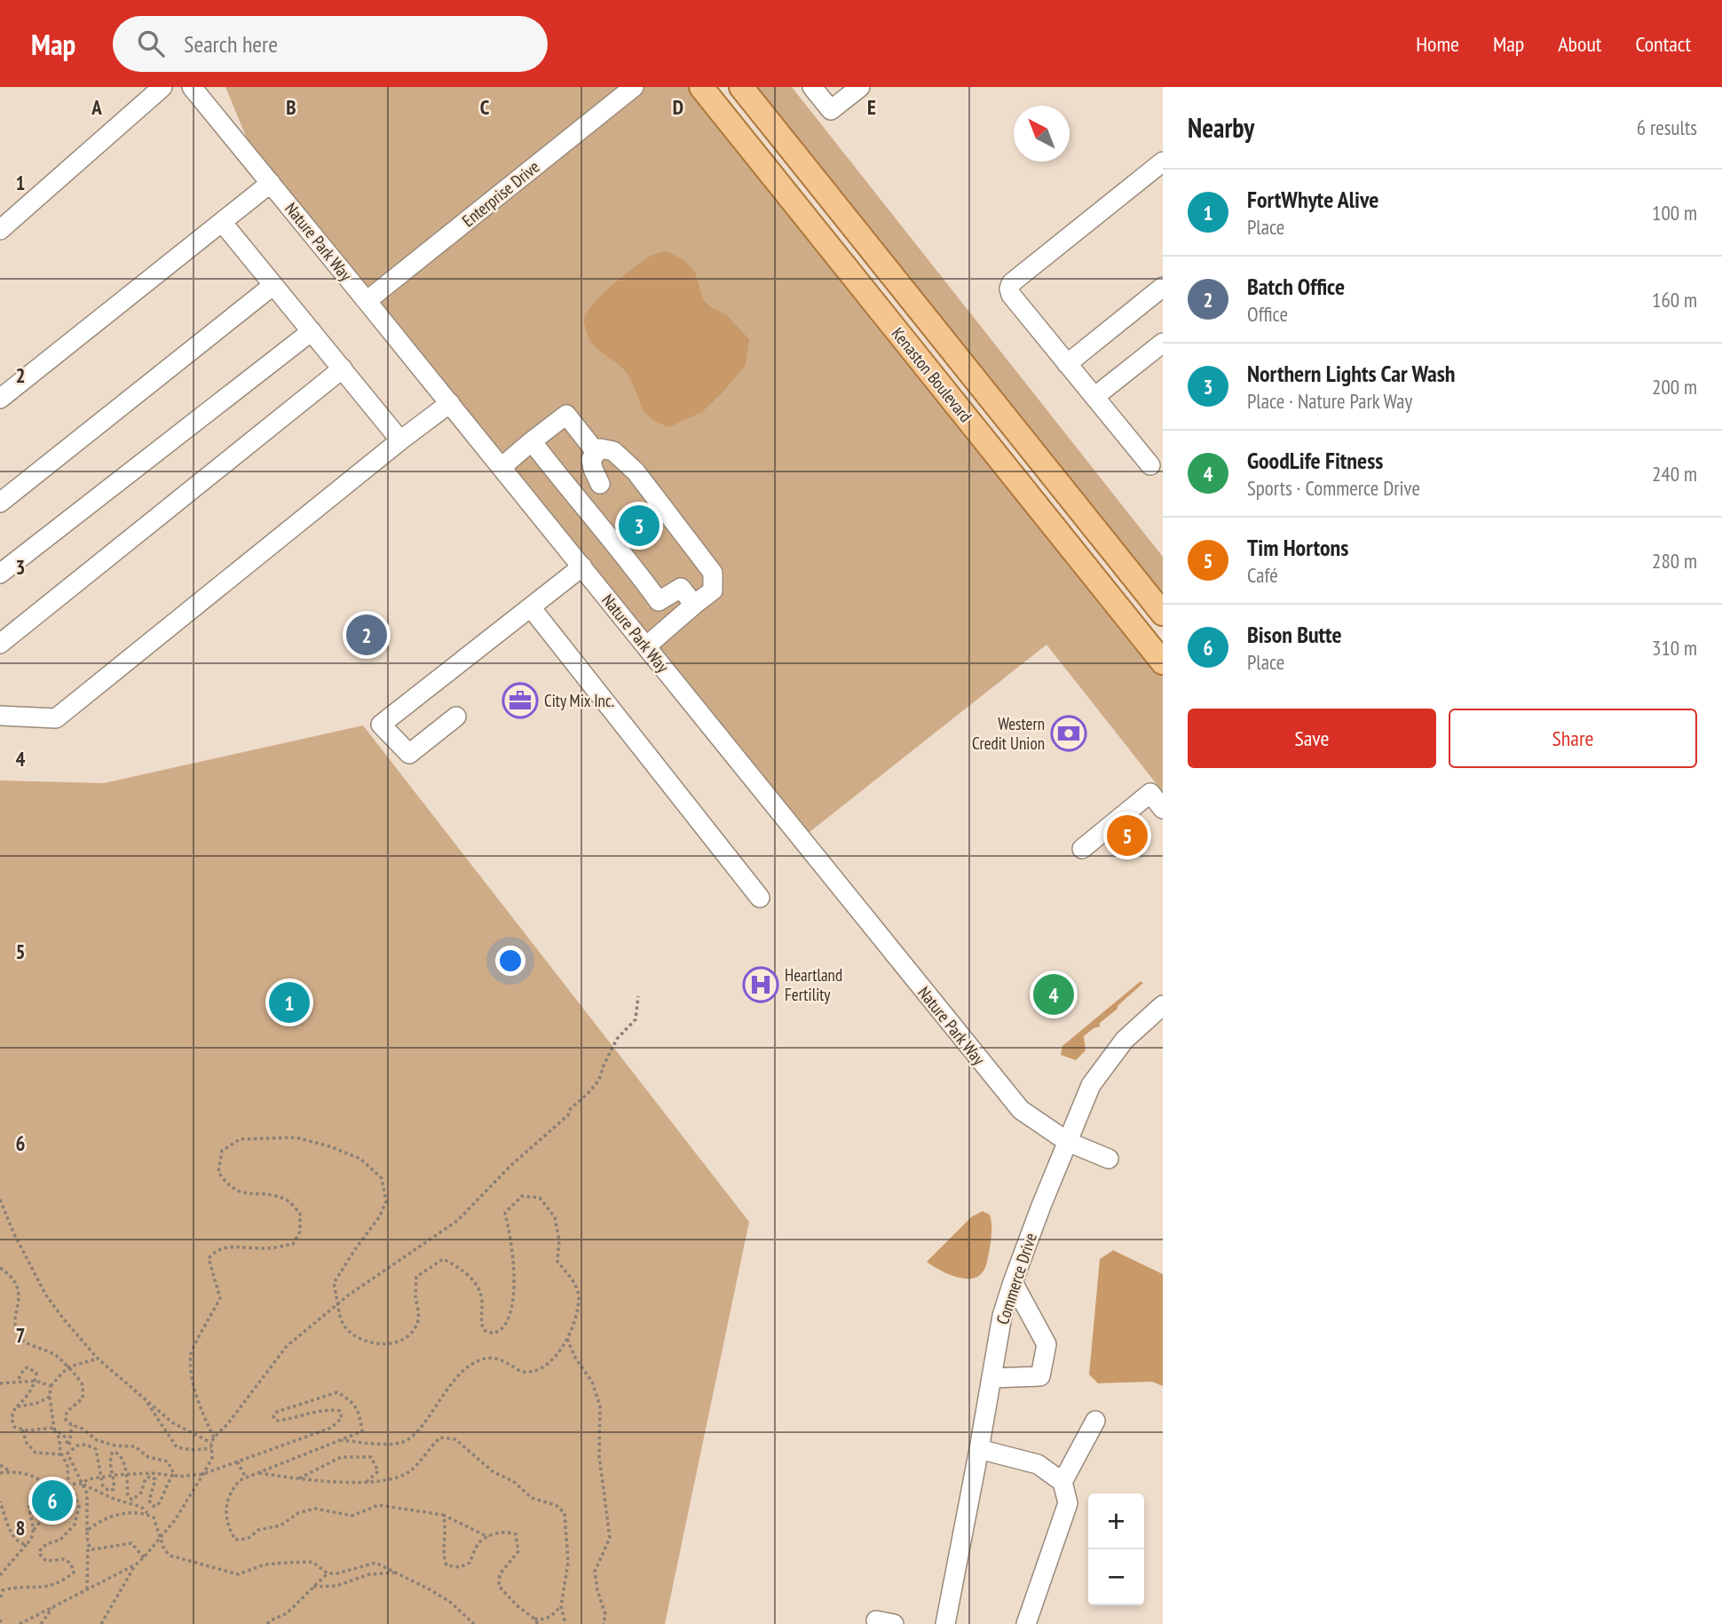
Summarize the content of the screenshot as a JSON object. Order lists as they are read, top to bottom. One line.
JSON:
{"streets":{"main road":["Kenaston Boulevard"],"street":["Enterprise Drive","Nature Park Way","Commerce Drive"]},"crossings":[["Enterprise Drive","Nature Park Way"],["Nature Park Way","Commerce Drive"]],"places":{"office":["City Mix Inc."],"bank":["Western Credit Union"],"hospital":["Heartland Fertility"]},"north":"top left","page":{"header":"Map","search":"Search here","nav":["Home","Map","About","Contact"],"heading":["Nearby","6 results"],"list":[{"mark":"1","name":"FortWhyte Alive","note":"Place","value":"100 m"},{"mark":"2","name":"Batch Office","note":"Office","value":"160 m"},{"mark":"3","name":"Northern Lights Car Wash","note":"Place · Nature Park Way","value":"200 m"},{"mark":"4","name":"GoodLife Fitness","note":"Sports · Commerce Drive","value":"240 m"},{"mark":"5","name":"Tim Hortons","note":"Café","value":"280 m"},{"mark":"6","name":"Bison Butte","note":"Place","value":"310 m"}],"pins":["3","2","5","4","1","6"],"buttons":["Save","Share"],"map_buttons":["+","−"]},"grid":{"columns":["A","B","C","D","E"],"rows":["1","2","3","4","5","6","7","8"]}}
